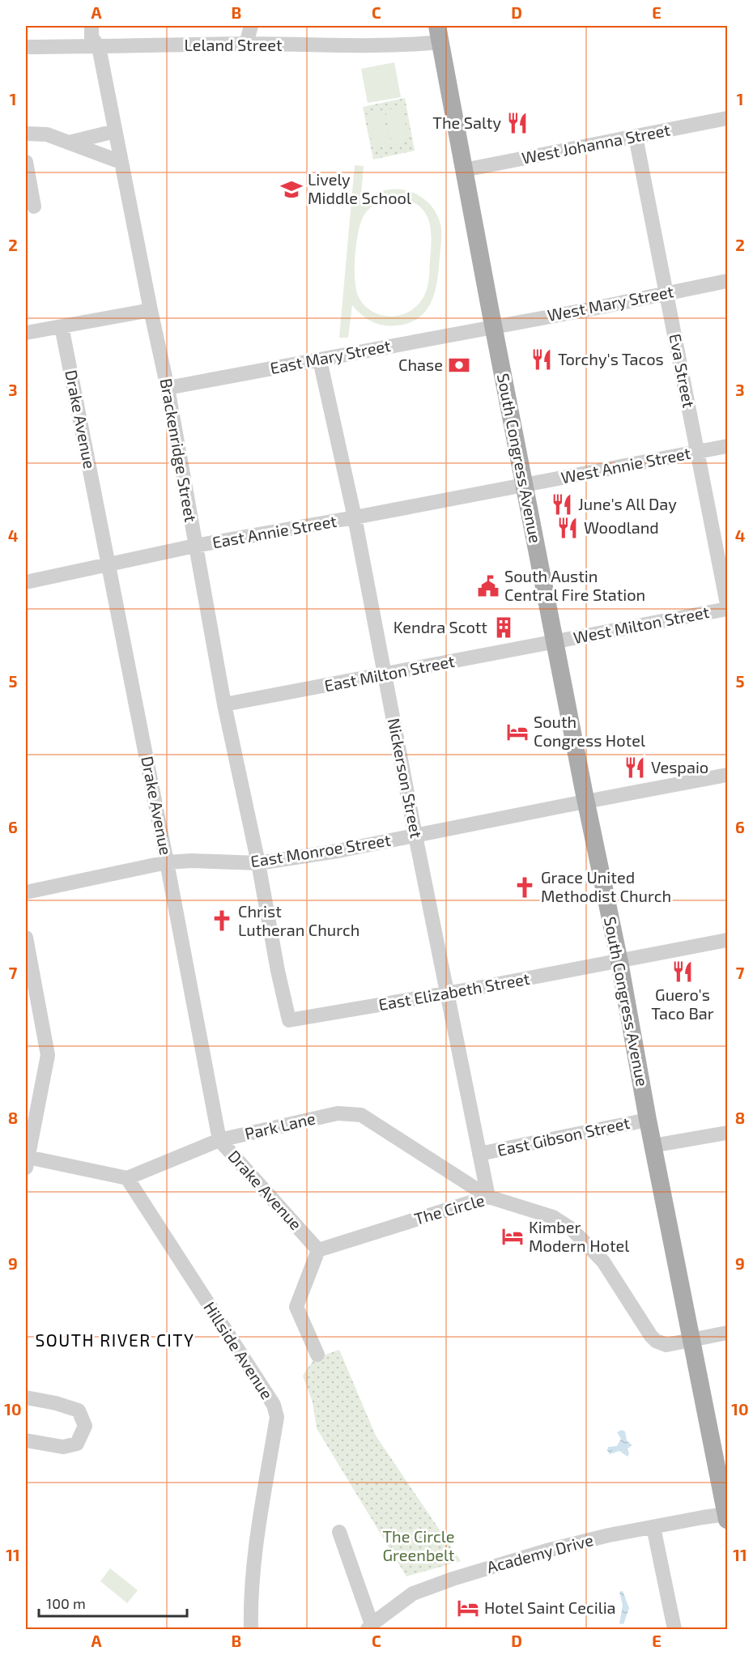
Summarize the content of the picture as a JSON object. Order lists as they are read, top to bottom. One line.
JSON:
{"streets":{"main road":["South Congress Avenue"],"street":["Leland Street","West Johanna Street","West Mary Street","East Mary Street","Eva Street","Drake Avenue","Brackenridge Street","West Annie Street","East Annie Street","West Milton Street","East Milton Street","Nickerson Street","East Monroe Street","East Elizabeth Street","Park Lane","East Gibson Street","The Circle","Hillside Avenue","Academy Drive"]},"crossings":[["Leland Street","Brackenridge Street"],["Leland Street","South Congress Avenue"],["West Johanna Street","Eva Street"],["West Johanna Street","South Congress Avenue"],["West Mary Street","East Mary Street"],["West Mary Street","Eva Street"],["West Mary Street","South Congress Avenue"],["East Mary Street","Brackenridge Street"],["East Mary Street","South Congress Avenue"],["East Mary Street","Nickerson Street"],["Eva Street","West Annie Street"],["Drake Avenue","East Annie Street"],["Drake Avenue","East Monroe Street"],["Drake Avenue","Park Lane"],["Drake Avenue","The Circle"],["Brackenridge Street","East Annie Street"],["Brackenridge Street","East Milton Street"],["Brackenridge Street","East Monroe Street"],["Brackenridge Street","East Elizabeth Street"],["South Congress Avenue","West Annie Street"],["South Congress Avenue","East Annie Street"],["South Congress Avenue","West Milton Street"],["South Congress Avenue","East Milton Street"],["South Congress Avenue","East Monroe Street"],["South Congress Avenue","East Elizabeth Street"],["South Congress Avenue","East Gibson Street"],["South Congress Avenue","The Circle"],["South Congress Avenue","Academy Drive"],["West Annie Street","East Annie Street"],["East Annie Street","Nickerson Street"],["West Milton Street","East Milton Street"],["East Milton Street","Nickerson Street"],["Nickerson Street","East Monroe Street"],["Nickerson Street","East Elizabeth Street"],["Nickerson Street","Park Lane"],["Nickerson Street","East Gibson Street"],["Nickerson Street","The Circle"],["Park Lane","The Circle"],["Park Lane","Hillside Avenue"]],"districts":["SOUTH RIVER CITY"],"parks":["The Circle Greenbelt"],"places":{"restaurant":["The Salty","Torchy's Tacos","June's All Day","Woodland","Vespaio","Guero's Taco Bar"],"school or university":["Lively Middle School"],"bank":["Chase"],"public building":["South Austin Central Fire Station"],"building":["Kendra Scott"],"hotel":["South Congress Hotel","Kimber Modern Hotel","Hotel Saint Cecilia"],"church":["Grace United Methodist Church","Christ Lutheran Church"]},"scale_bar":"100 m","grid":{"columns":["A","B","C","D","E"],"rows":["1","2","3","4","5","6","7","8","9","10","11"]}}
